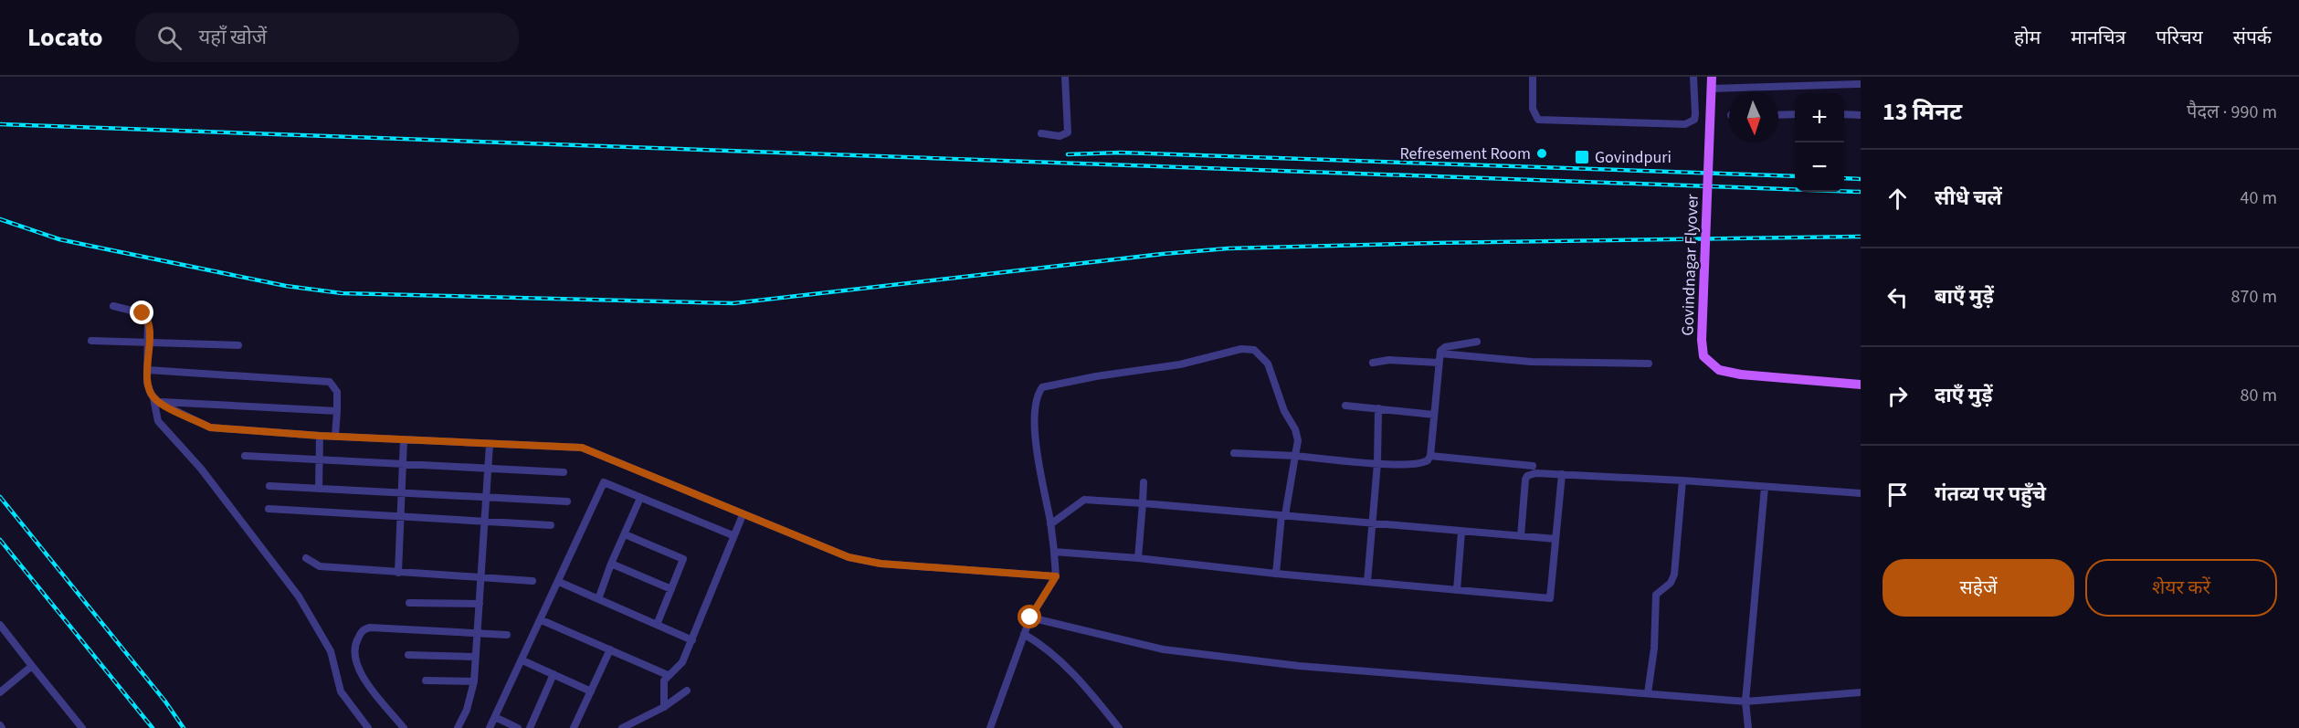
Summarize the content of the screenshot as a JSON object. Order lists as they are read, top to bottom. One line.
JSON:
{"streets":{"main road":["Govindnagar Flyover"]},"places":{"other":["Refresement Room"],"transit":["Govindpuri"]},"north":"bottom","page":{"header":"Locato","search":"यहाँ खोजें","nav":["होम","मानचित्र","परिचय","संपर्क"],"heading":["13 मिनट","पैदल · 990 m"],"map_buttons":["+","−"],"list":[["सीधे चलें","40 m"],["बाएँ मुड़ें","870 m"],["दाएँ मुड़ें","80 m"],"गंतव्य पर पहुँचे"],"buttons":["सहेजें","शेयर करें"]}}
